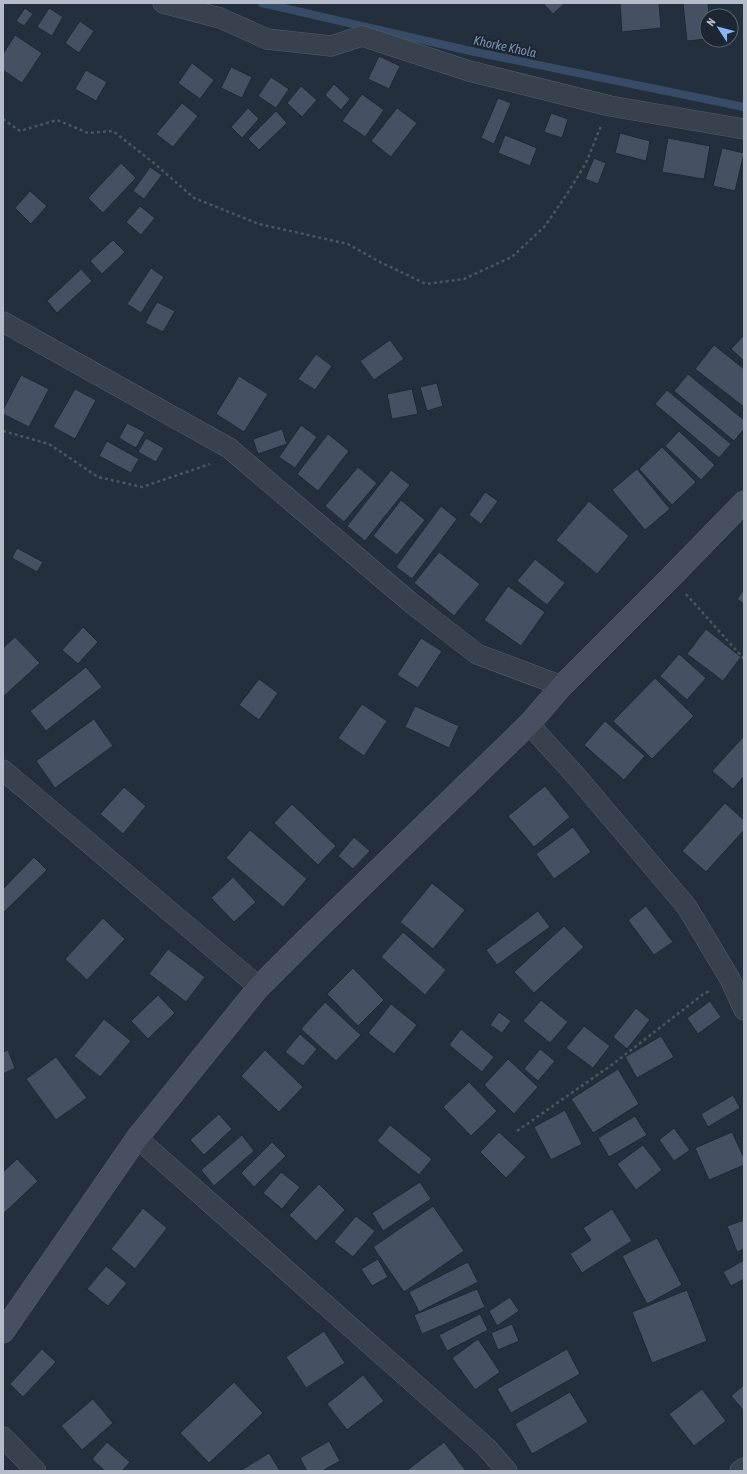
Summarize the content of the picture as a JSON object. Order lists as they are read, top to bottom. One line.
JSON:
{"water":["Khorke Khola"],"north":"top left"}
